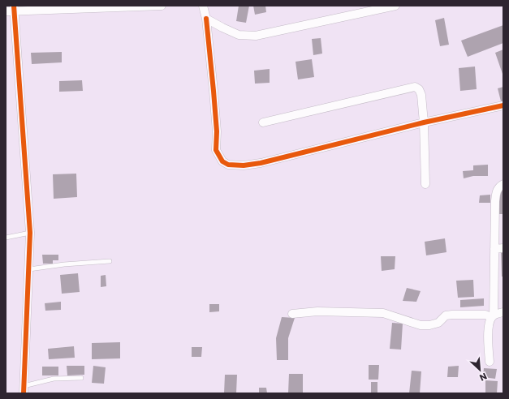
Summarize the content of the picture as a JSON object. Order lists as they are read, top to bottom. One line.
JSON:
{"north":"bottom right"}
